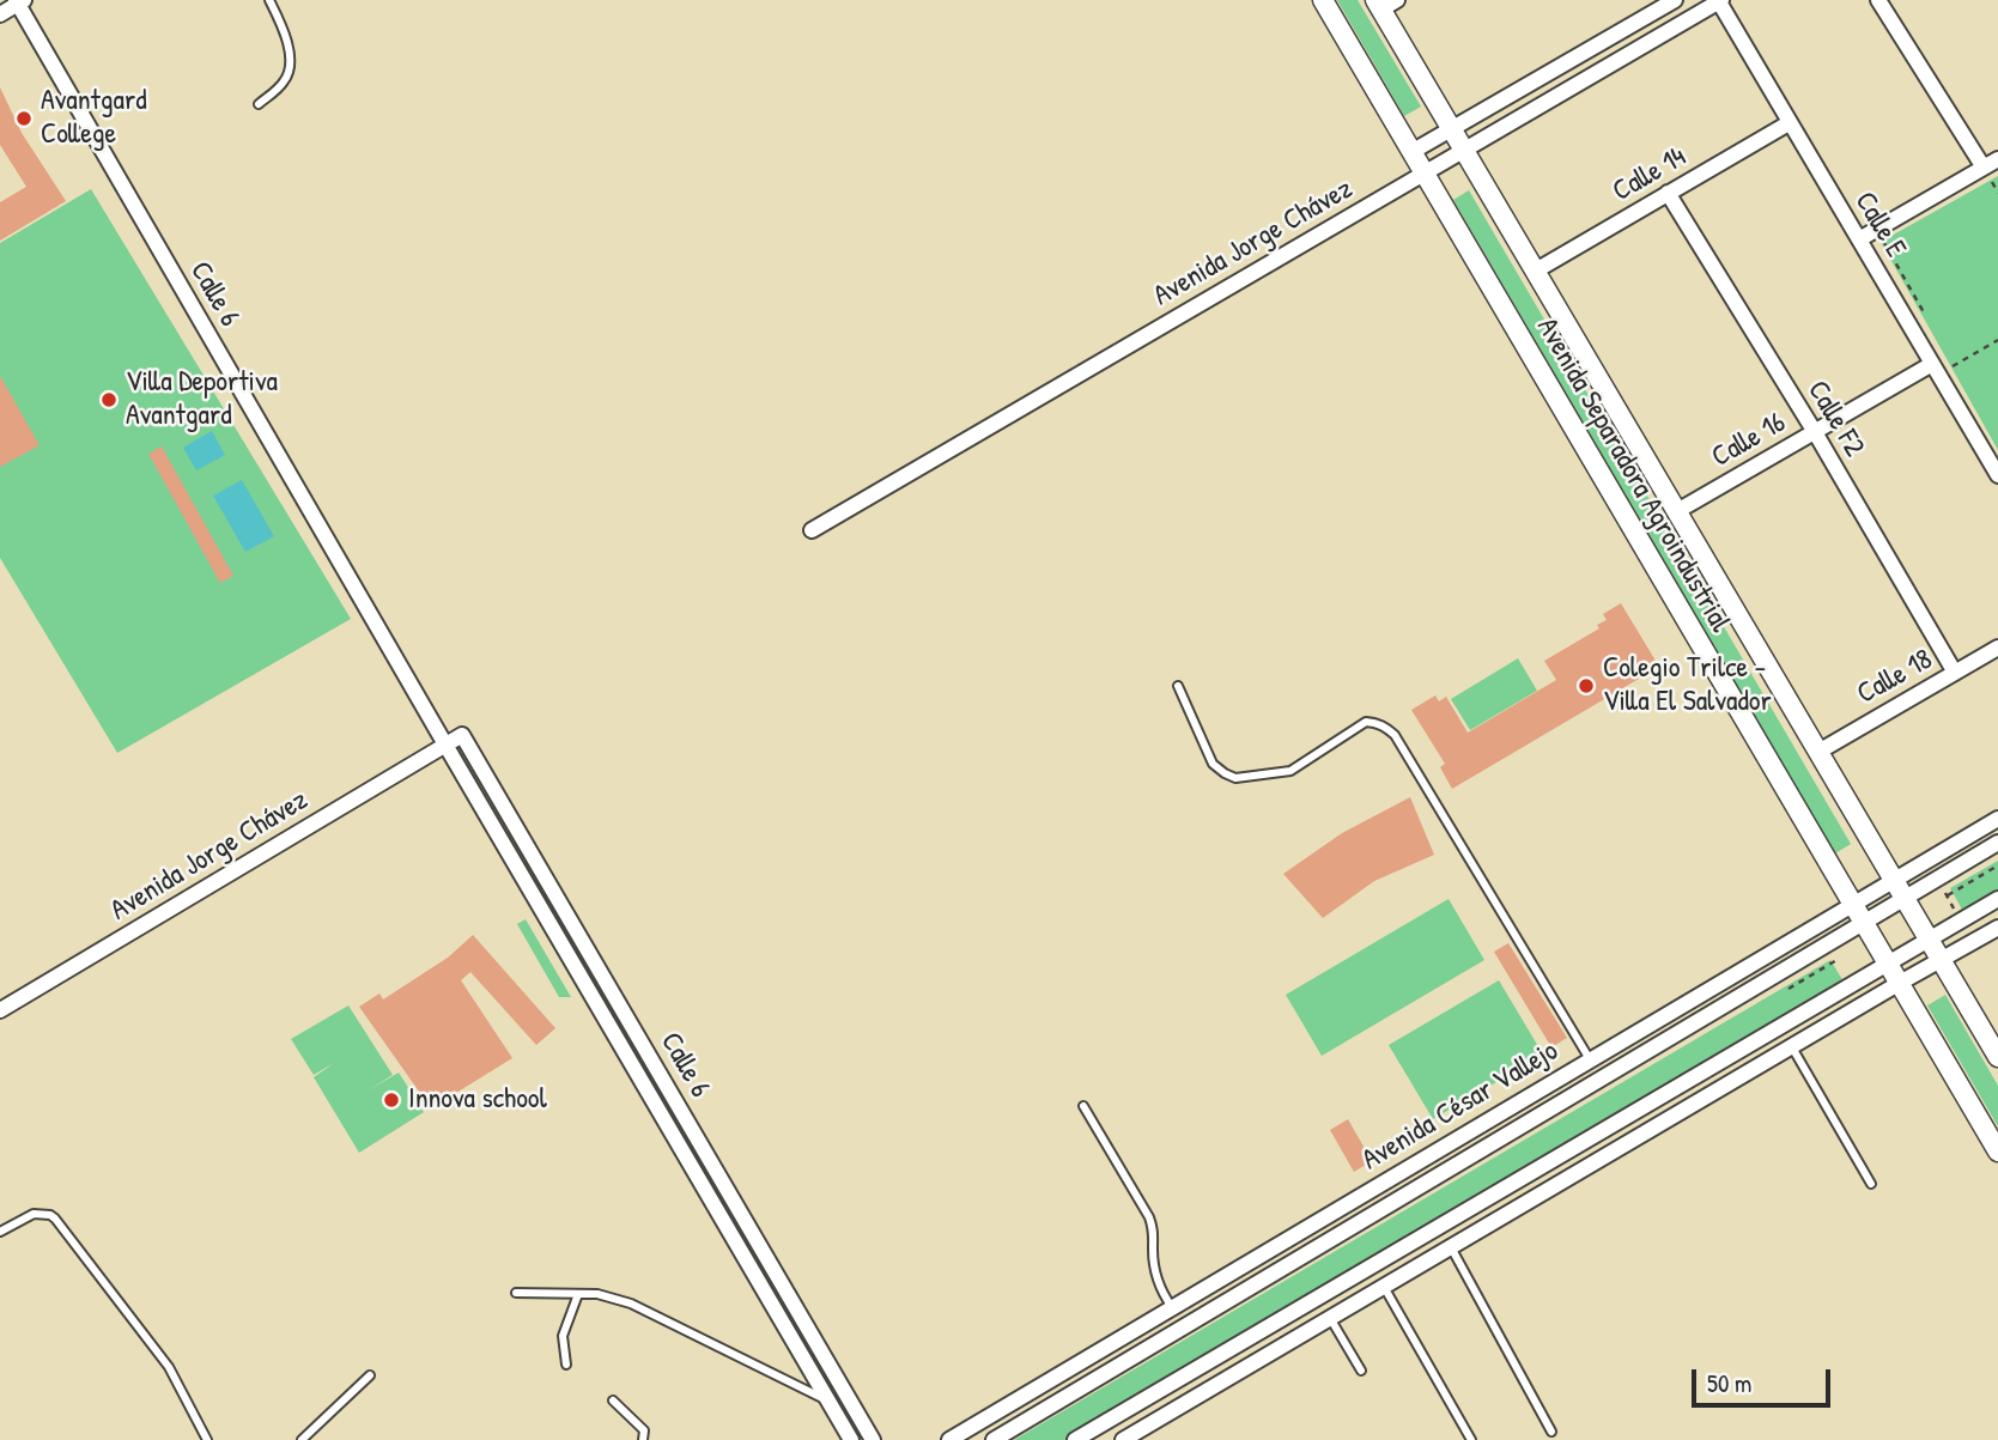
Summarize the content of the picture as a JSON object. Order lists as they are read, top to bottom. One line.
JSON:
{"streets":{"street":["Calle 14","Calle E","Avenida Jorge Chávez","Calle 6","Calle F2","Calle 16","Avenida Separadora Agroindustrial","Calle 18","Avenida César Vallejo"]},"crossings":[["Calle 14","Calle E"],["Calle 14","Calle F2"],["Calle 14","Avenida Separadora Agroindustrial"],["Calle E","Avenida Jorge Chávez"],["Calle E","Calle 16"],["Avenida Jorge Chávez","Calle 6"],["Avenida Jorge Chávez","Avenida Separadora Agroindustrial"],["Calle F2","Calle 16"],["Calle F2","Calle 18"],["Calle 16","Avenida Separadora Agroindustrial"],["Avenida Separadora Agroindustrial","Calle 18"],["Avenida Separadora Agroindustrial","Avenida César Vallejo"]],"places":["Avantgard College","Villa Deportiva Avantgard","Colegio Trilce - Villa El Salvador","Innova school"],"scale_bar":"50 m"}
